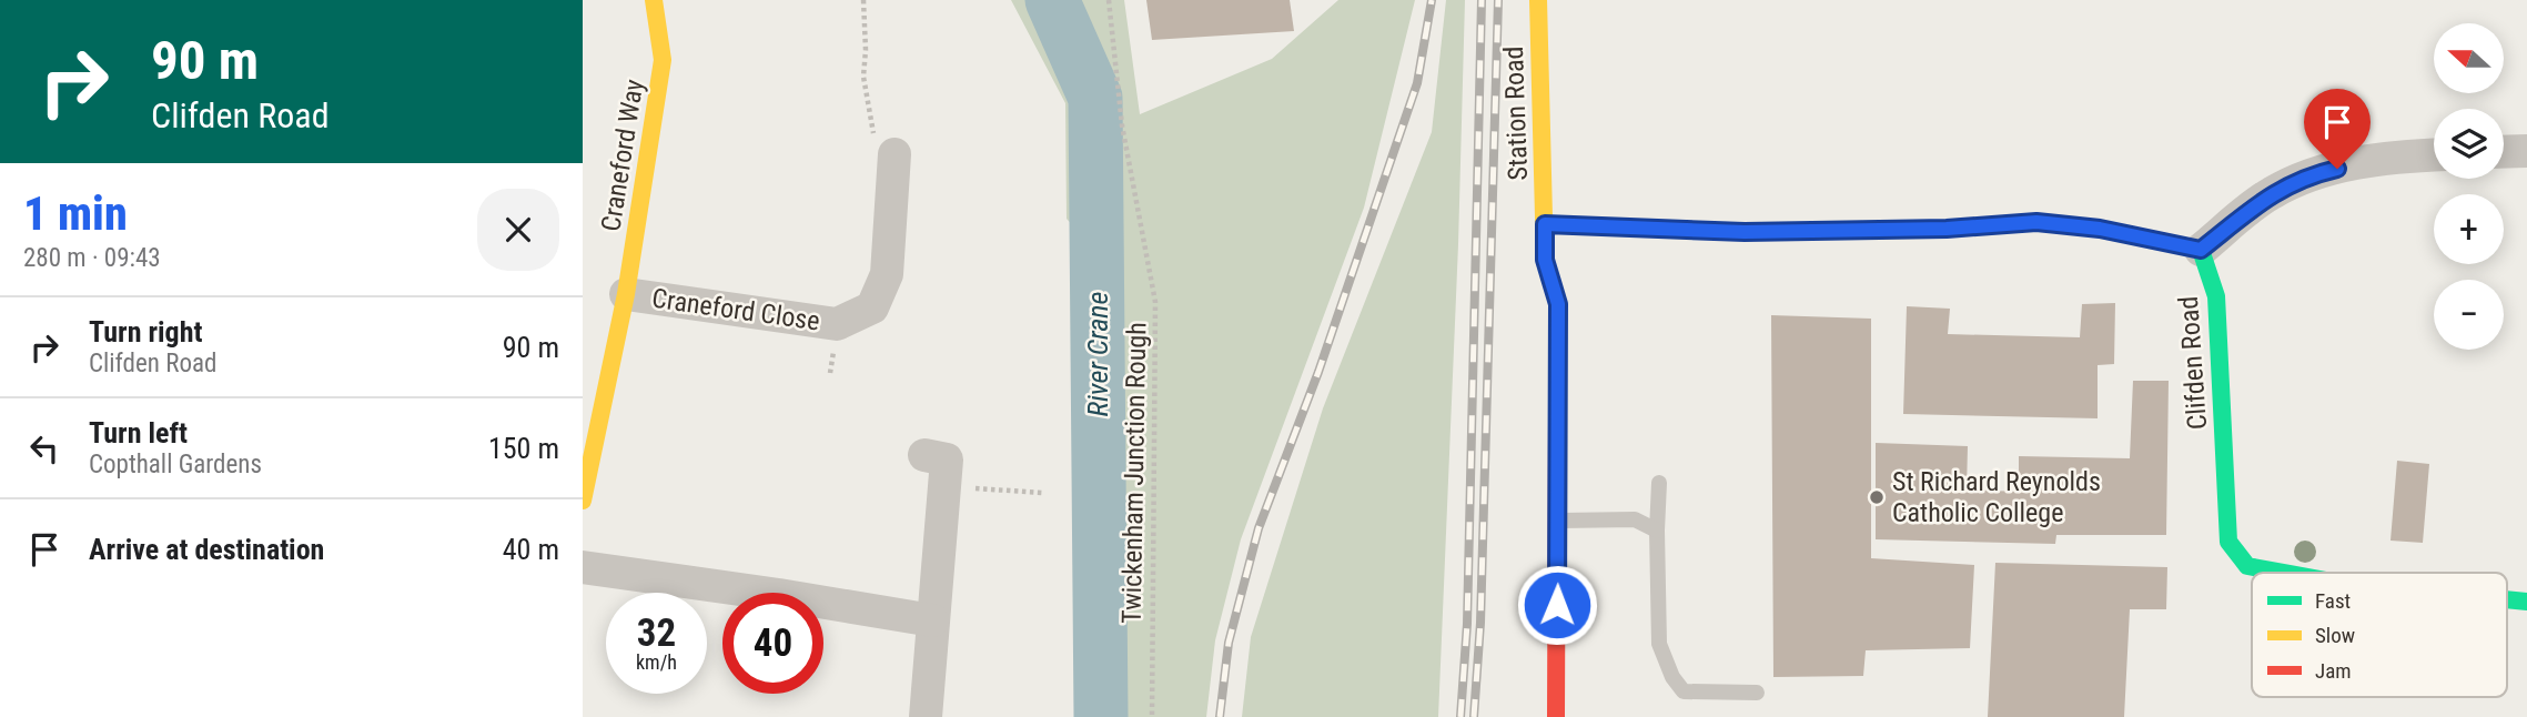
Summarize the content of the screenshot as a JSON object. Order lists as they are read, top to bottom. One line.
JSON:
{"streets":{"street":["Station Road","Craneford Way","Craneford Close","Clifden Road"],"path":["Twickenham Junction Rough"]},"crossings":[["Craneford Way","Craneford Close"]],"water":["River Crane"],"places":["St Richard Reynolds Catholic College"],"legend":["Fast","Slow","Jam"],"north":"left","page":{"turn":["90 m","Clifden Road"],"map_buttons":["+","−"],"heading":["1 min","280 m · 09:43"],"list":[{"name":"Turn right","note":"Clifden Road","value":"90 m"},{"name":"Turn left","note":"Copthall Gardens","value":"150 m"},{"name":"Arrive at destination","value":"40 m"}],"speed":"32 km/h","limit":"40"}}
